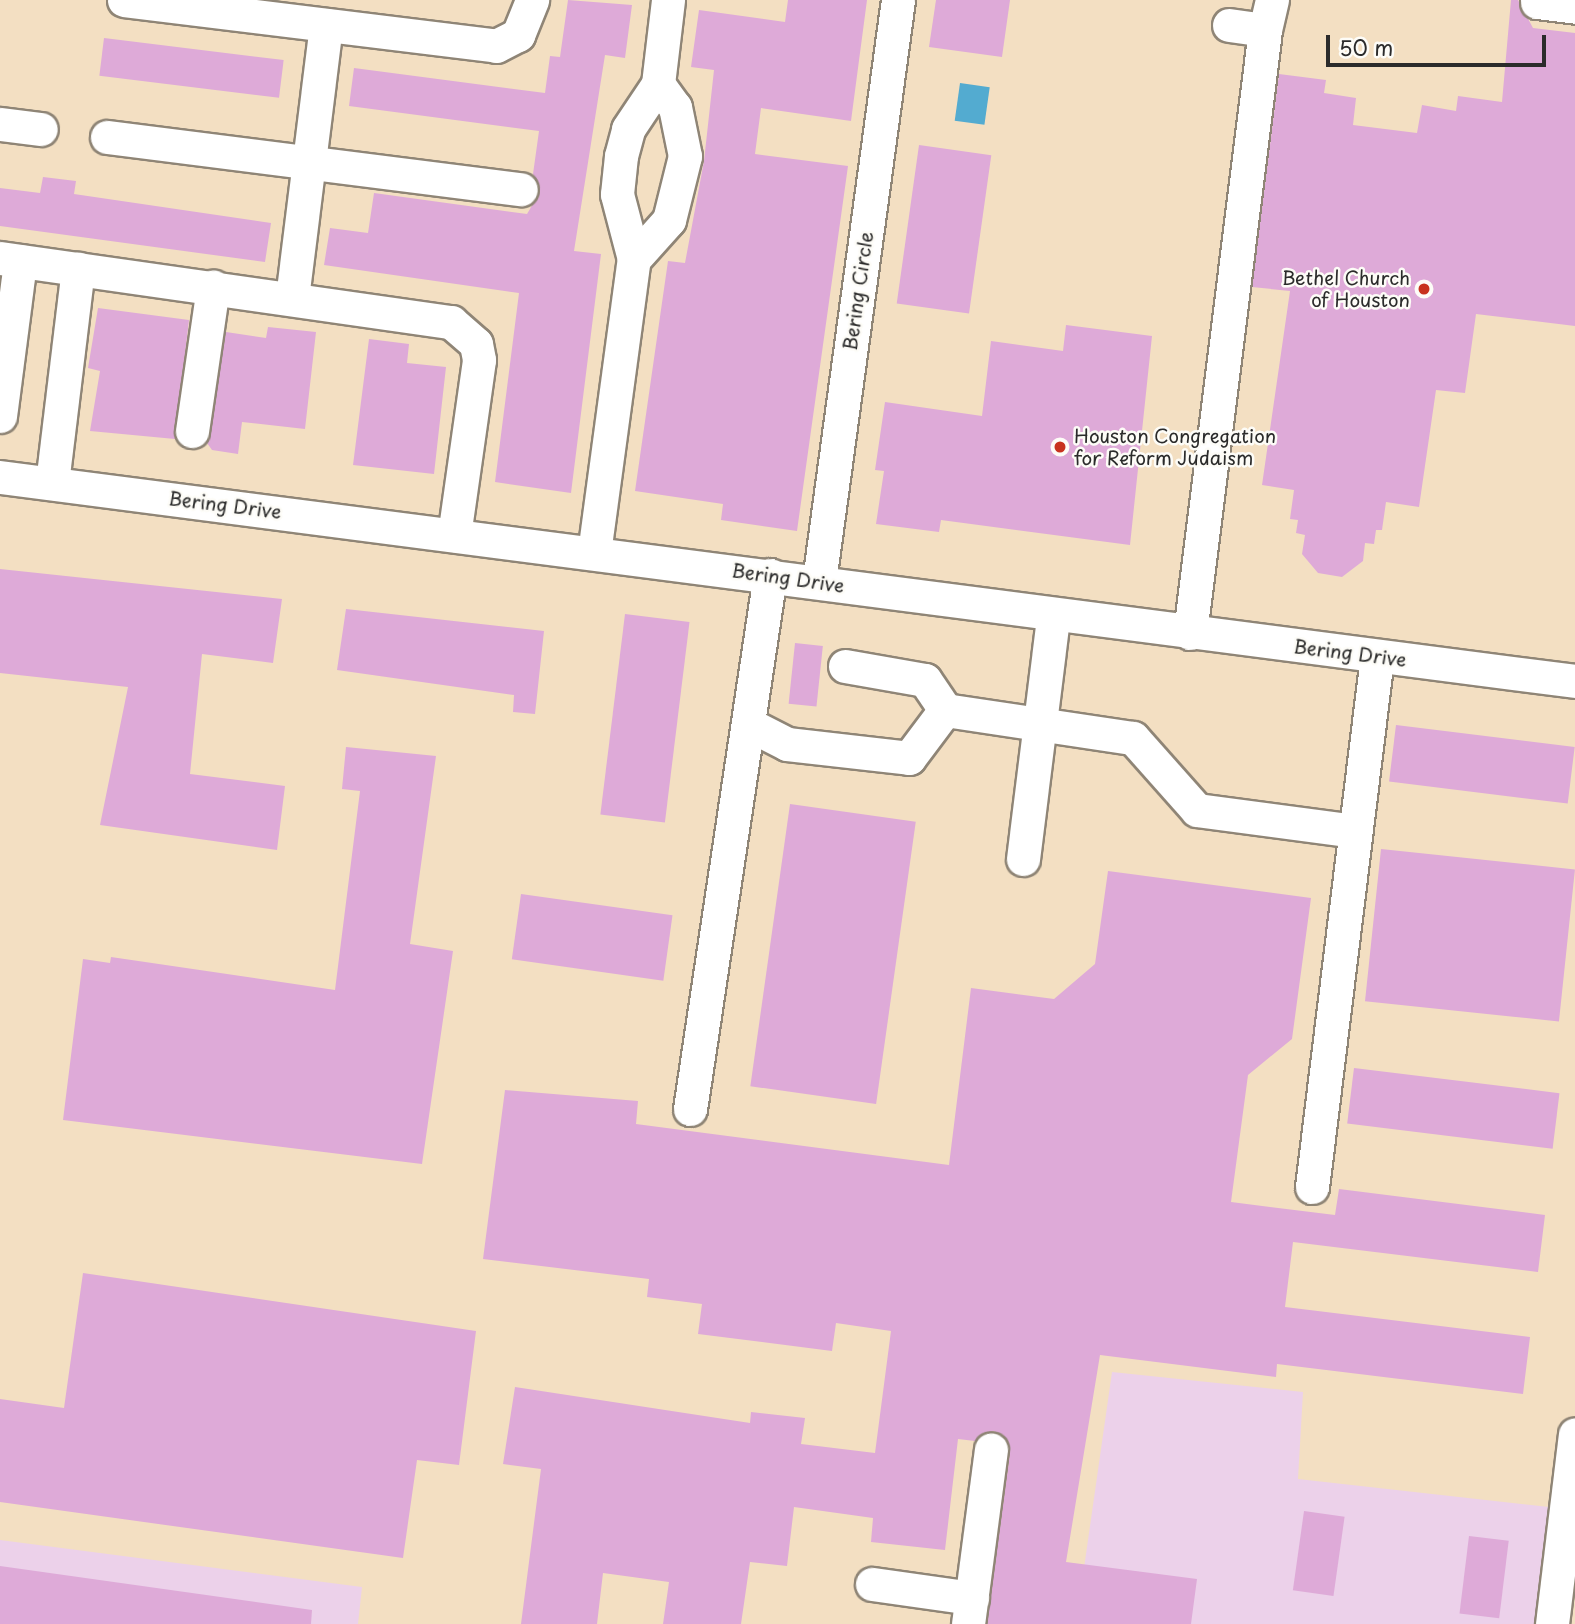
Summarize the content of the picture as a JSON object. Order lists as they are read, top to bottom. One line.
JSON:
{"streets":{"street":["Bering Circle","Bering Drive"]},"crossings":[["Bering Circle","Bering Drive"]],"places":["Bethel Church of Houston","Houston Congregation for Reform Judaism"],"scale_bar":"50 m"}
